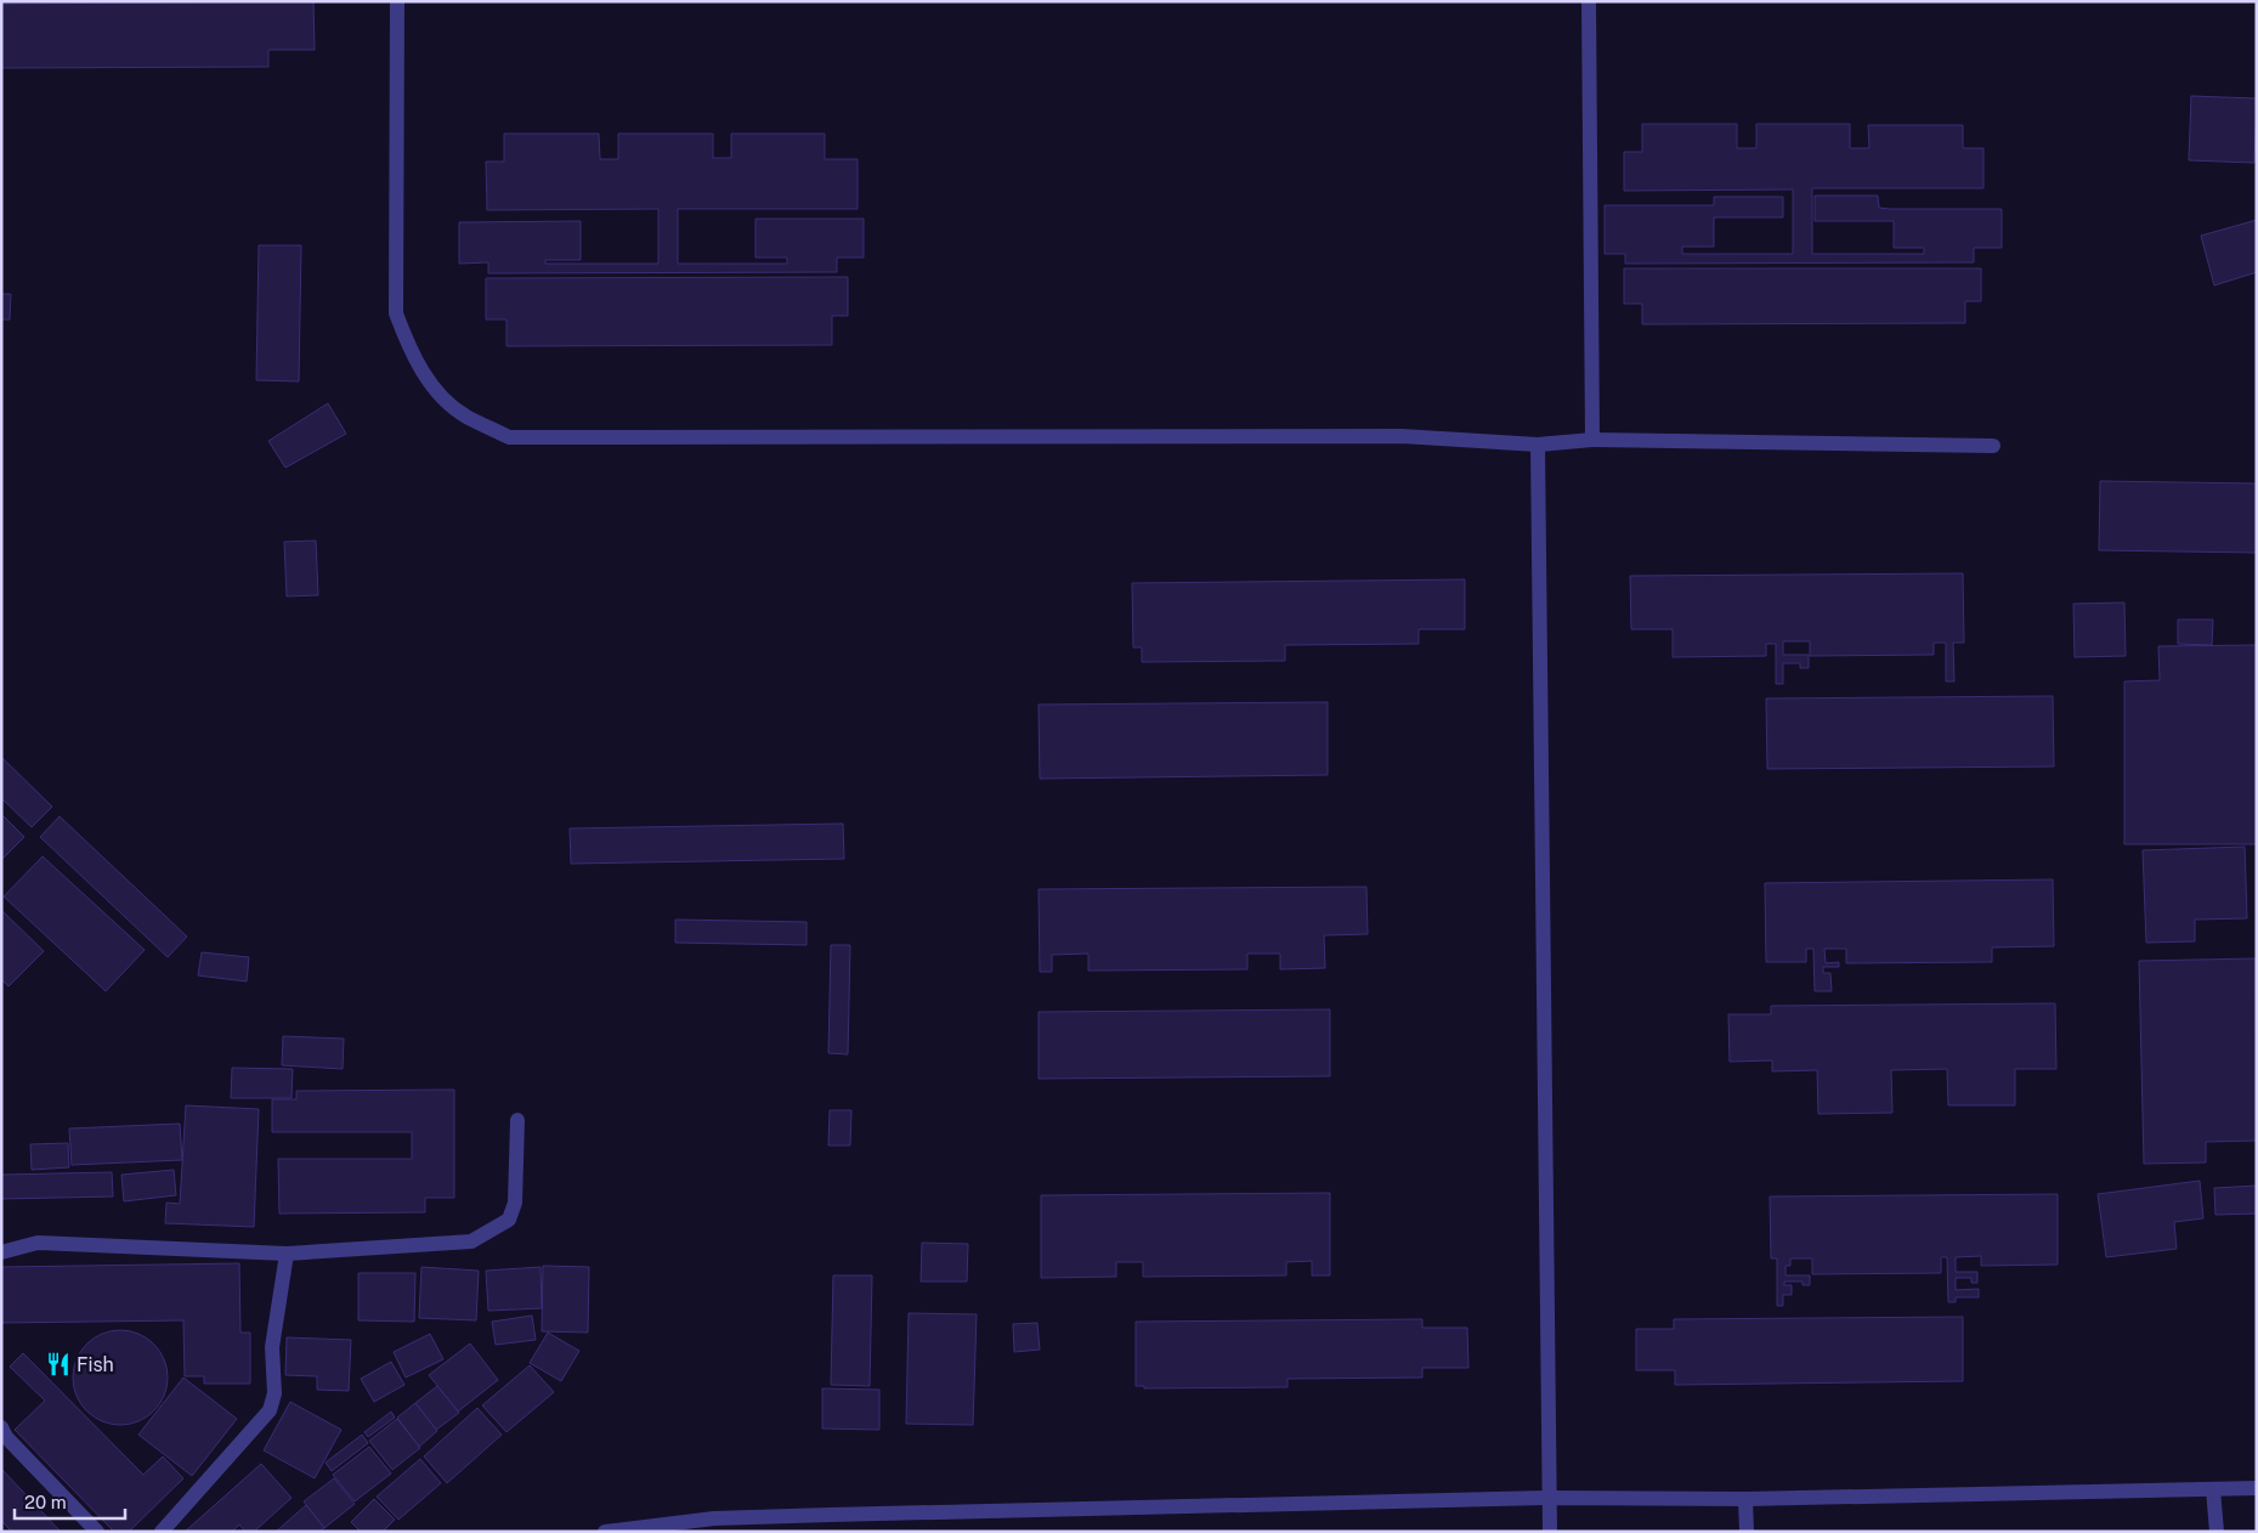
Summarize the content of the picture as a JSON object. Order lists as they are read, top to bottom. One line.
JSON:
{"places":{"restaurant":["Fish"]},"scale_bar":"20 m"}
